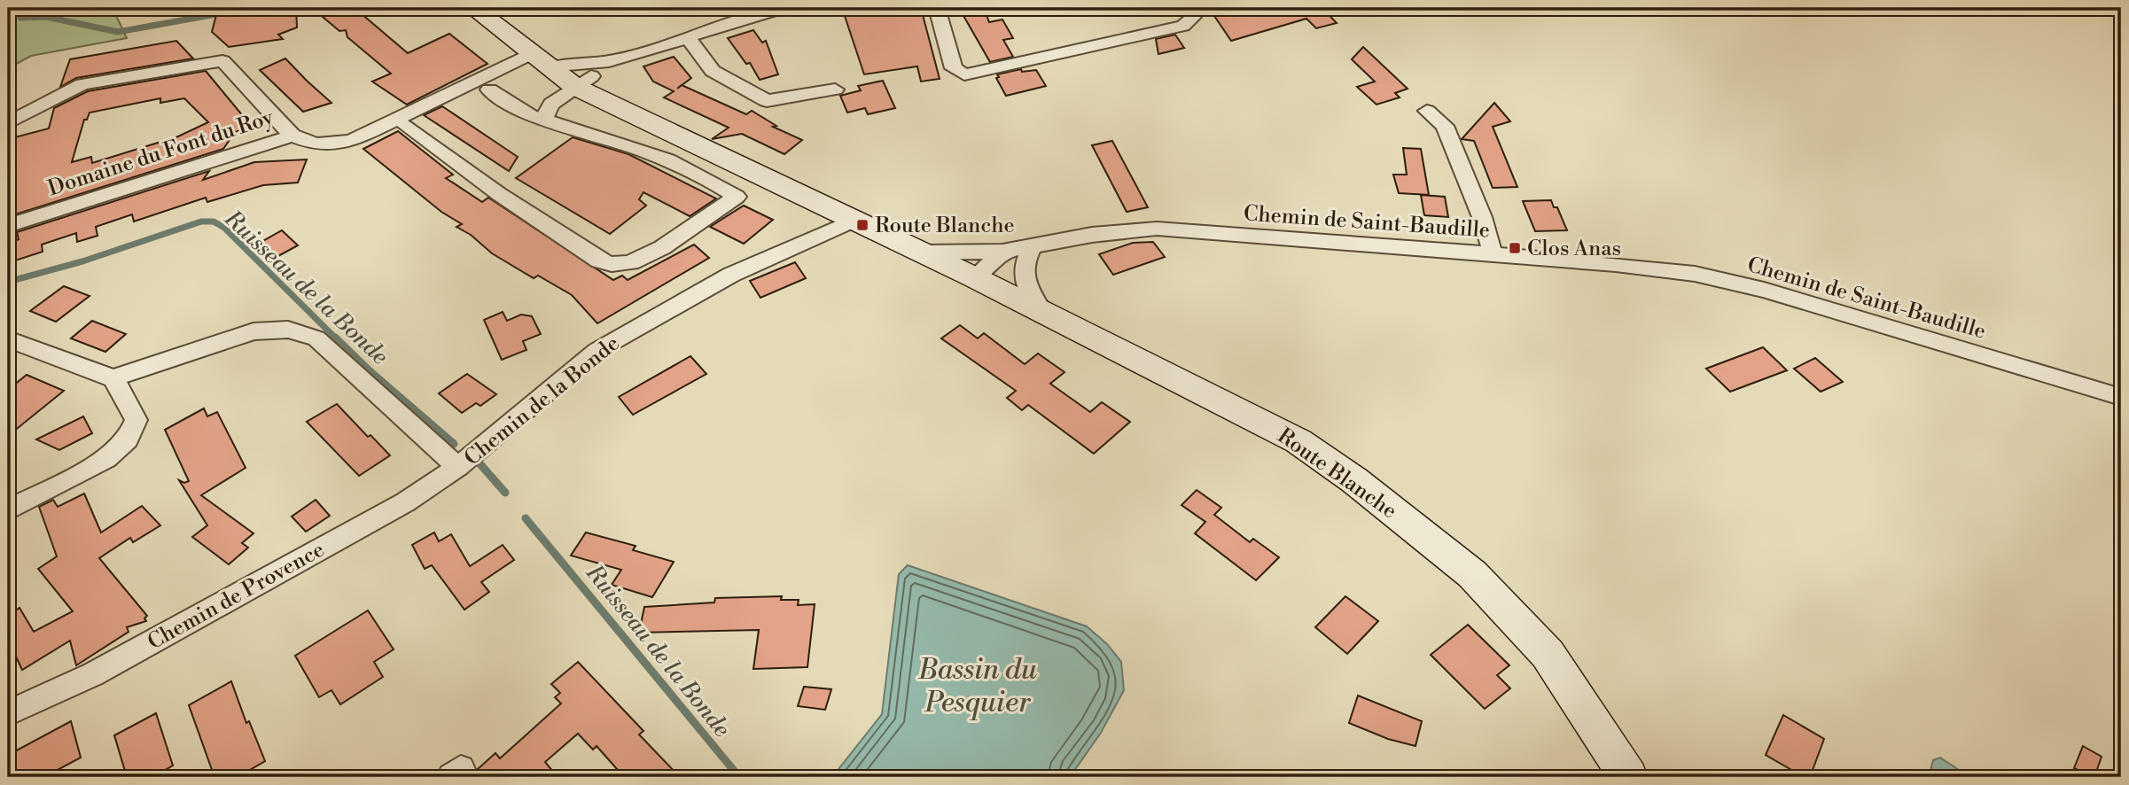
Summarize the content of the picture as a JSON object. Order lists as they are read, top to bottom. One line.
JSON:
{"streets":{"street":["Domaine du Font du Roy","Chemin de Saint-Baudille","Chemin de la Bonde","Route Blanche","Chemin de Provence"]},"crossings":[["Domaine du Font du Roy","Route Blanche"],["Chemin de Saint-Baudille","Route Blanche"],["Chemin de la Bonde","Route Blanche"],["Chemin de la Bonde","Chemin de Provence"]],"water":["Ruisseau de la Bonde","Bassin du Pesquier"],"places":{"transit":["Route Blanche","Clos Anas"]}}
